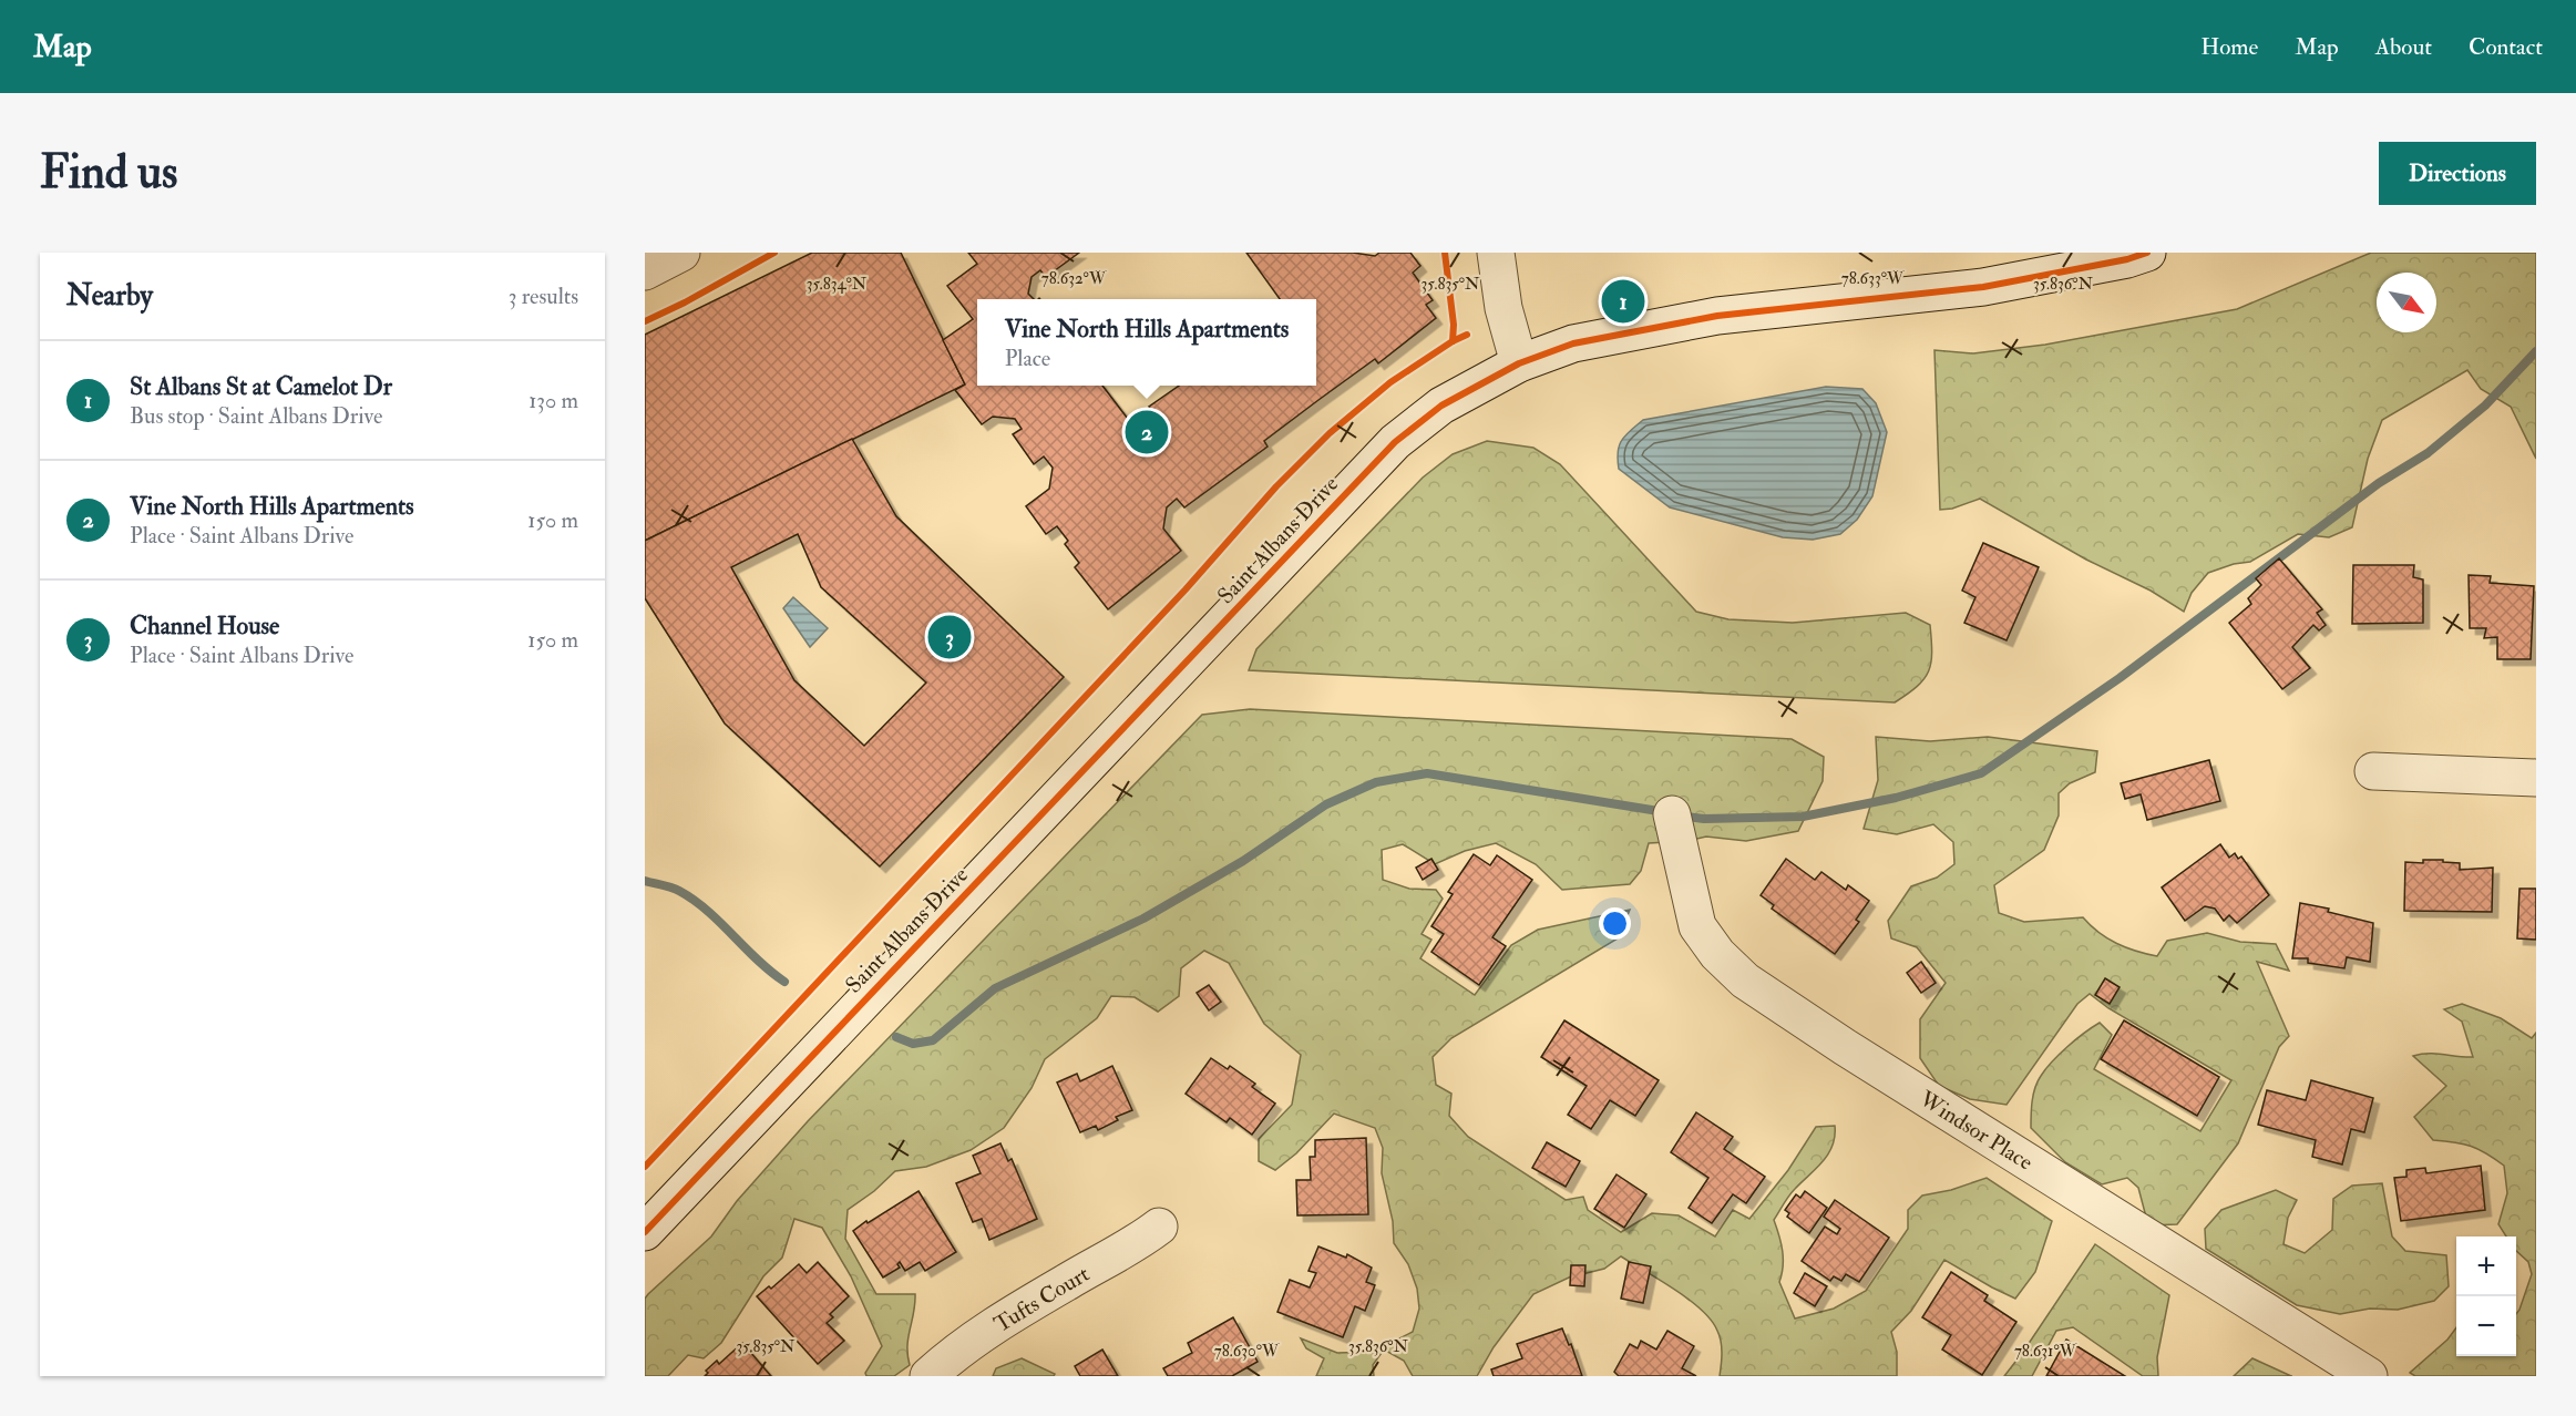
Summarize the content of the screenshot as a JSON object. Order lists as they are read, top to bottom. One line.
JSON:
{"streets":{"street":["Saint Albans Drive","Windsor Place","Tufts Court"]},"north":"bottom right","page":{"header":"Map","nav":["Home","Map","About","Contact"],"buttons":"Directions","title":"Find us","heading":["Nearby","3 results"],"pins":["1","2","3"],"popup":["Vine North Hills Apartments","Place"],"list":[{"mark":"1","name":"St Albans St at Camelot Dr","note":"Bus stop · Saint Albans Drive","value":"130 m"},{"mark":"2","name":"Vine North Hills Apartments","note":"Place · Saint Albans Drive","value":"150 m"},{"mark":"3","name":"Channel House","note":"Place · Saint Albans Drive","value":"150 m"}],"map_buttons":["+","−"]},"coordinates":["78.632°W","78.633°W","35.834°N","35.835°N","35.836°N","78.630°W","78.631°W"]}
